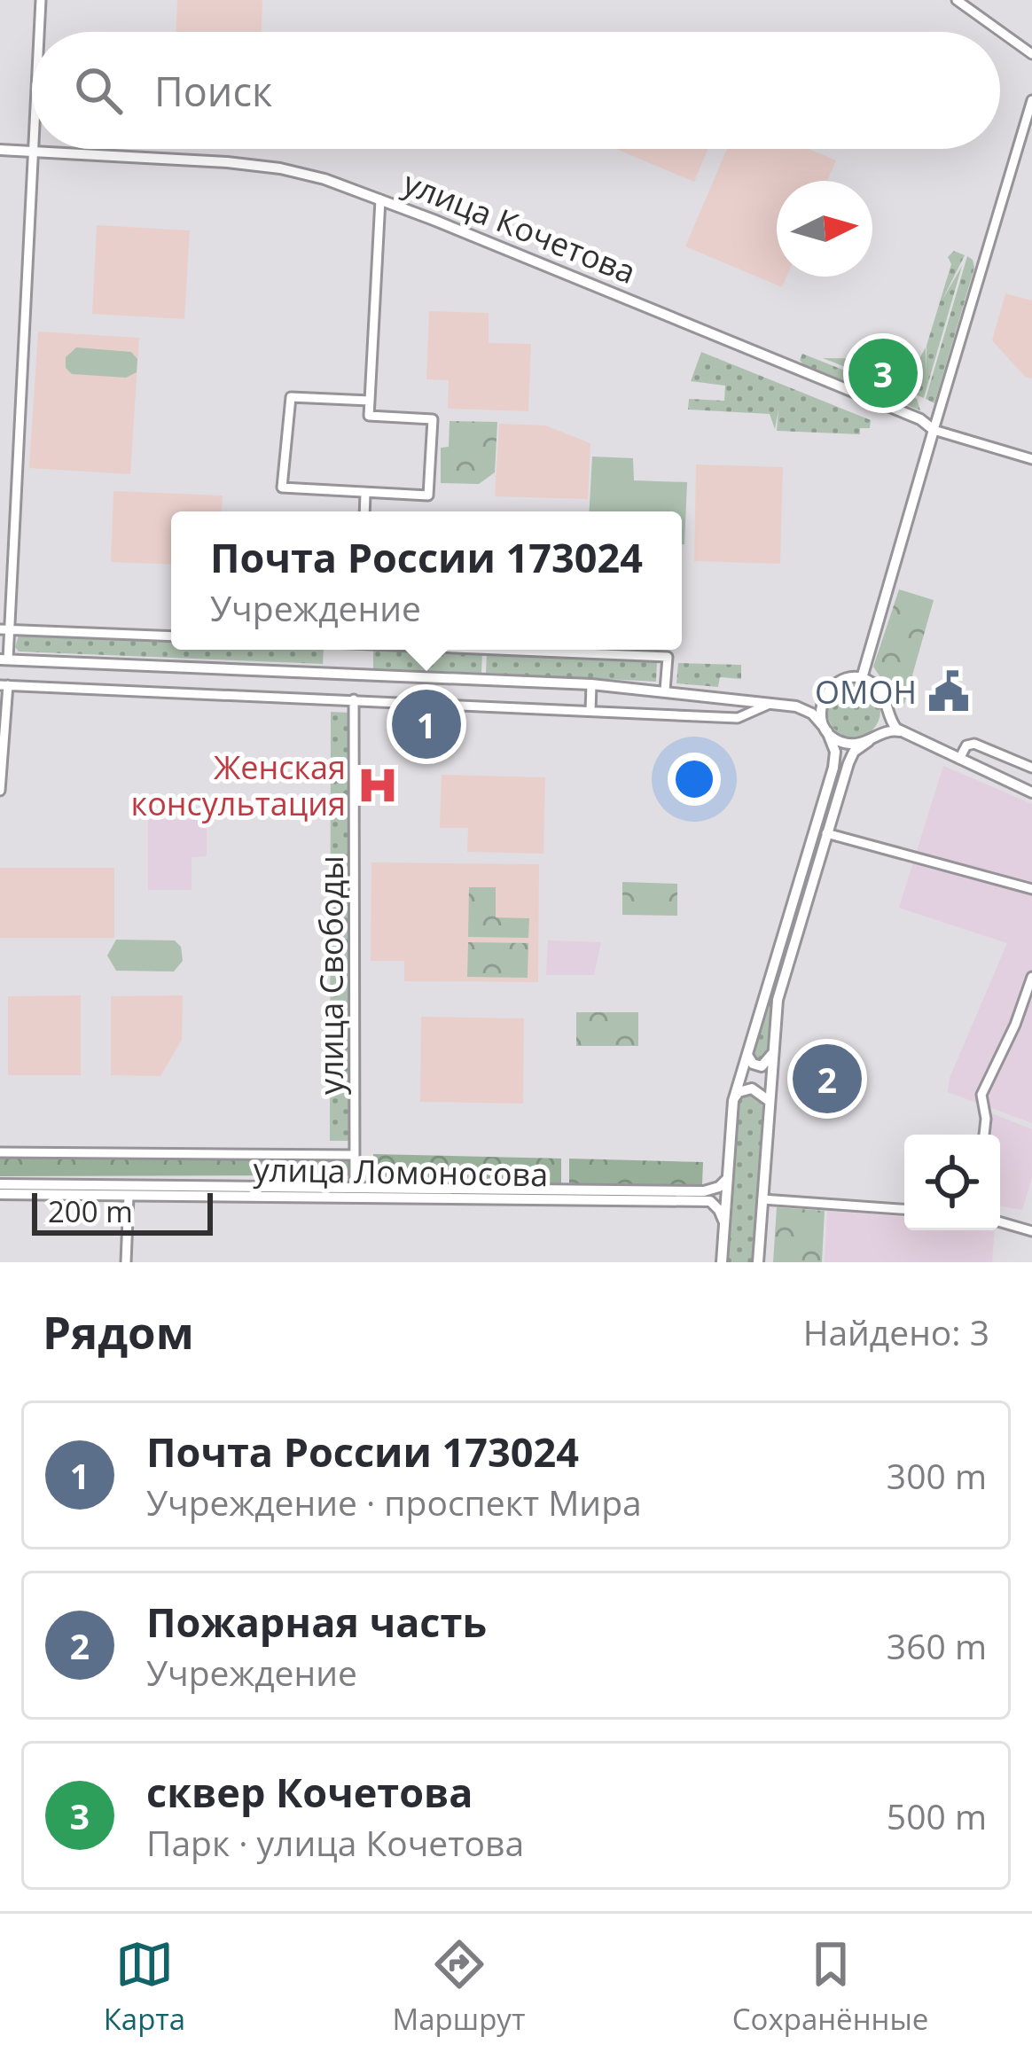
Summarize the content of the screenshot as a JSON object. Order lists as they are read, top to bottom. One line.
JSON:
{"streets":{"main road":["улица Кочетова","улица Ломоносова"],"street":["улица Свободы"]},"crossings":[["улица Свободы","улица Ломоносова"]],"places":{"public building":["ОМОН"],"hospital":["Женская консультация"]},"scale_bar":"200 m","north":"right","page":{"search":"Поиск","pins":["3","1","2"],"popup":["Почта России 173024","Учреждение"],"scale":"200 m","heading":["Рядом","Найдено: 3"],"list":[{"mark":"1","name":"Почта России 173024","note":"Учреждение · проспект Мира","value":"300 m"},{"mark":"2","name":"Пожарная часть","note":"Учреждение","value":"360 m"},{"mark":"3","name":"сквер Кочетова","note":"Парк · улица Кочетова","value":"500 m"}],"nav":["Карта","Маршрут","Сохранённые"]}}
